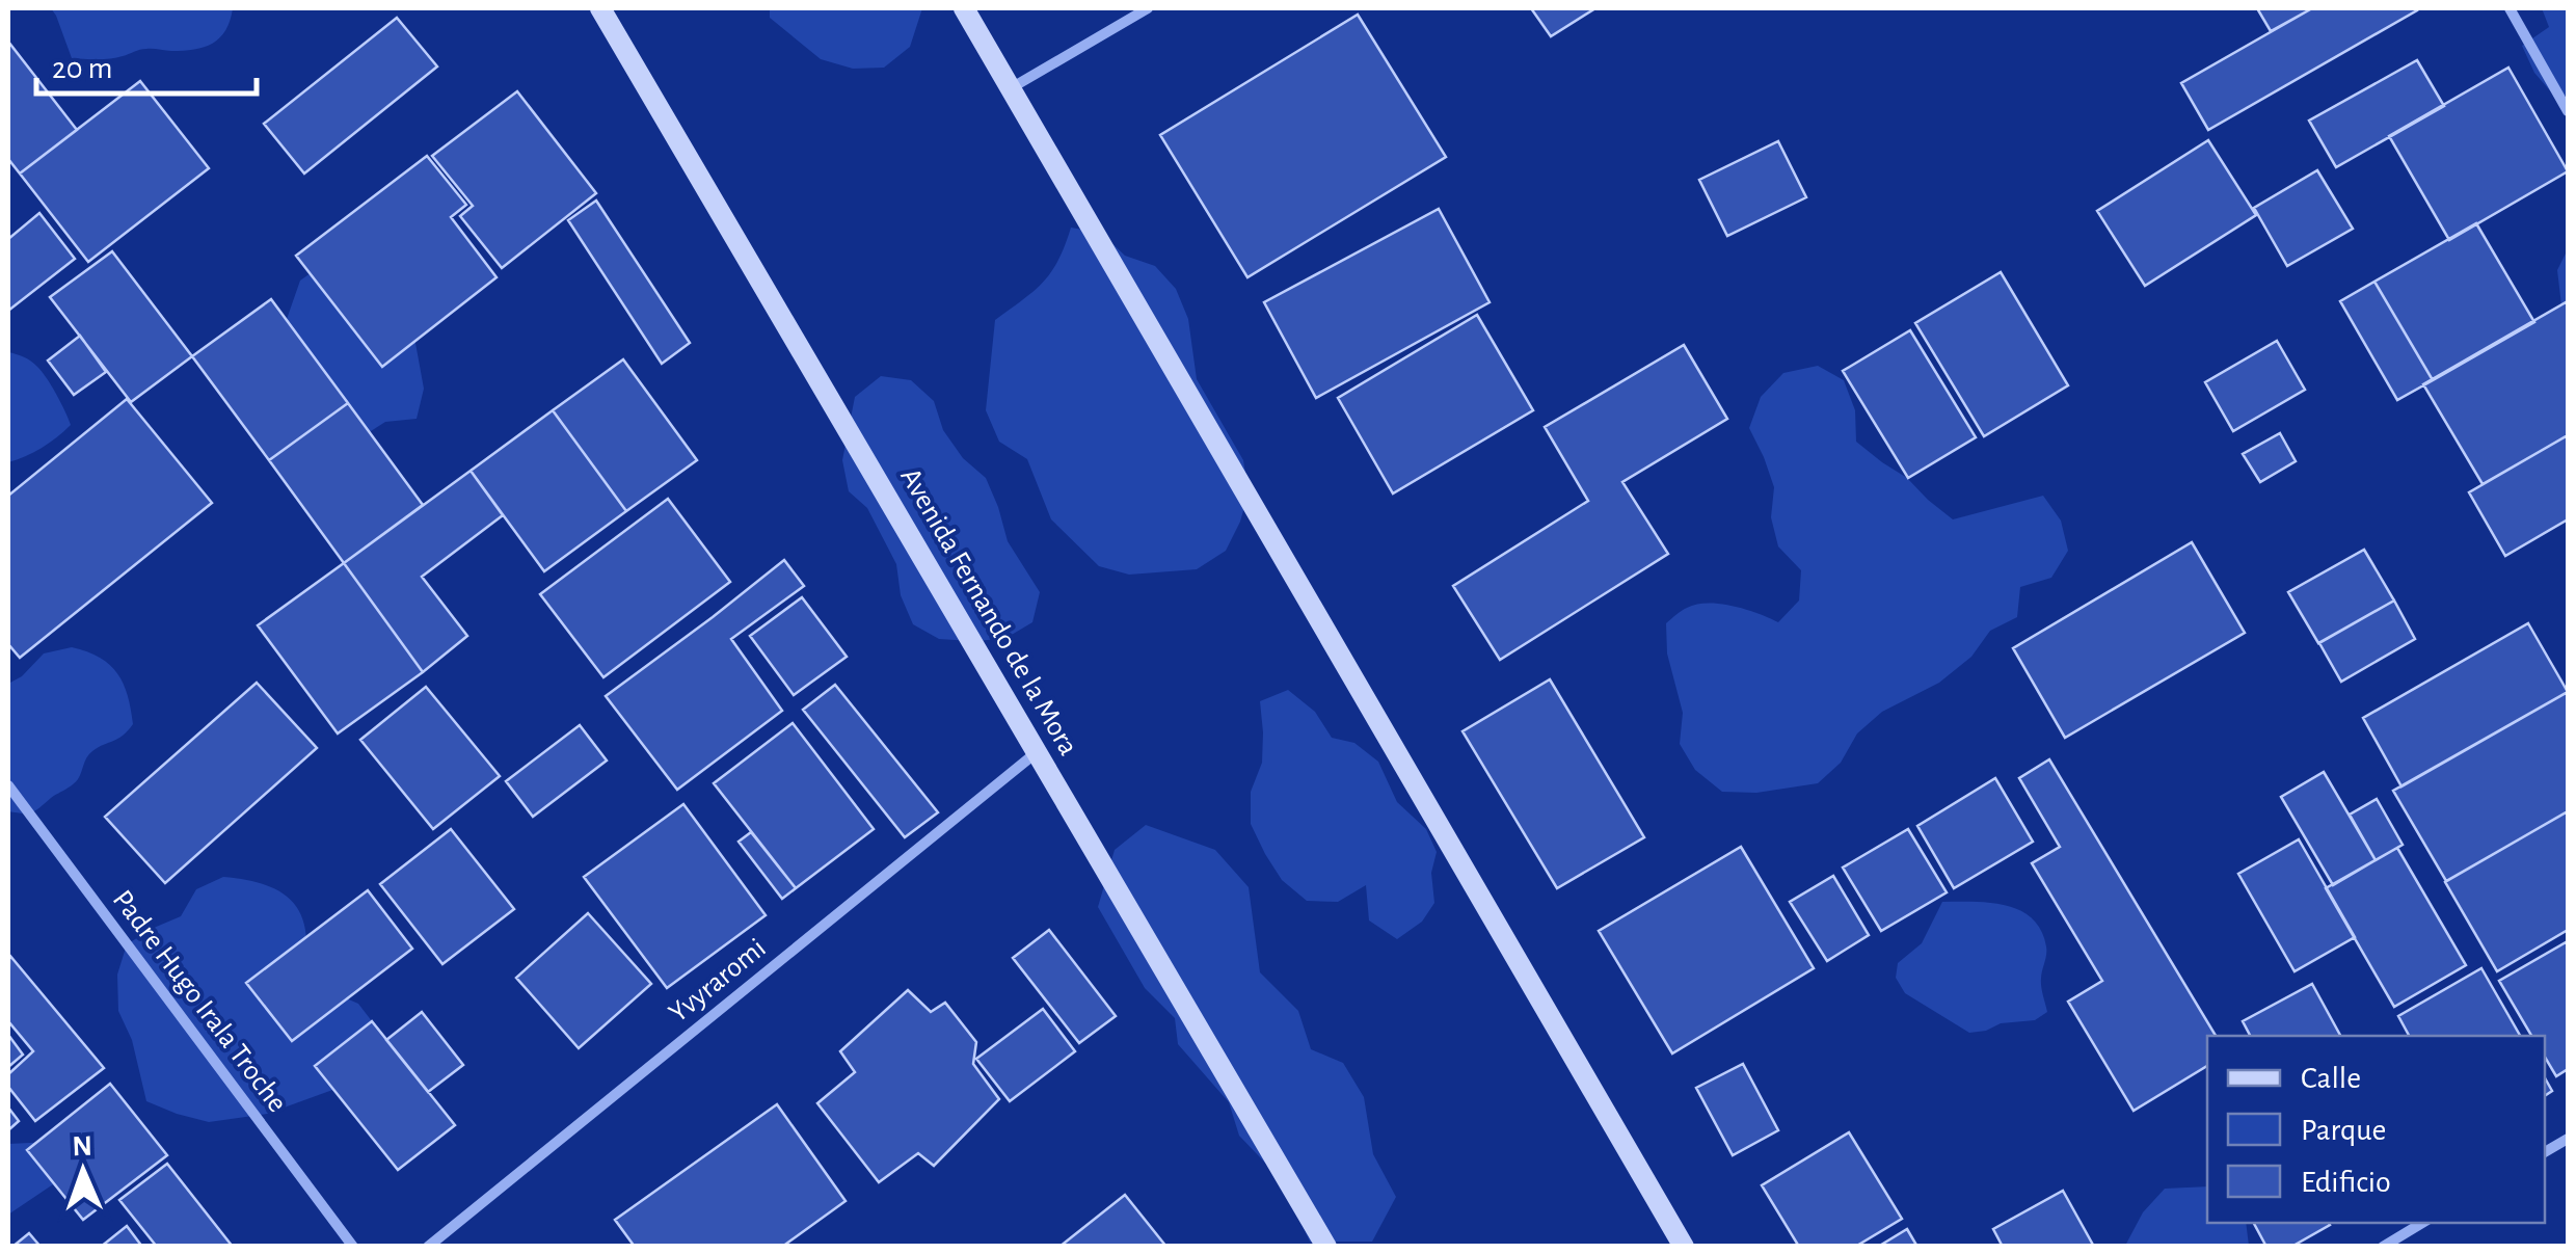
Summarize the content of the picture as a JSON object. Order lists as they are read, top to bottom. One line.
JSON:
{"streets":{"main road":["Avenida Fernando de la Mora"],"street":["Yvyraromi","Padre Hugo Irala Troche"]},"crossings":[["Avenida Fernando de la Mora","Yvyraromi"]],"legend":["Calle","Parque","Edificio"],"scale_bar":"20 m","north":"top"}
